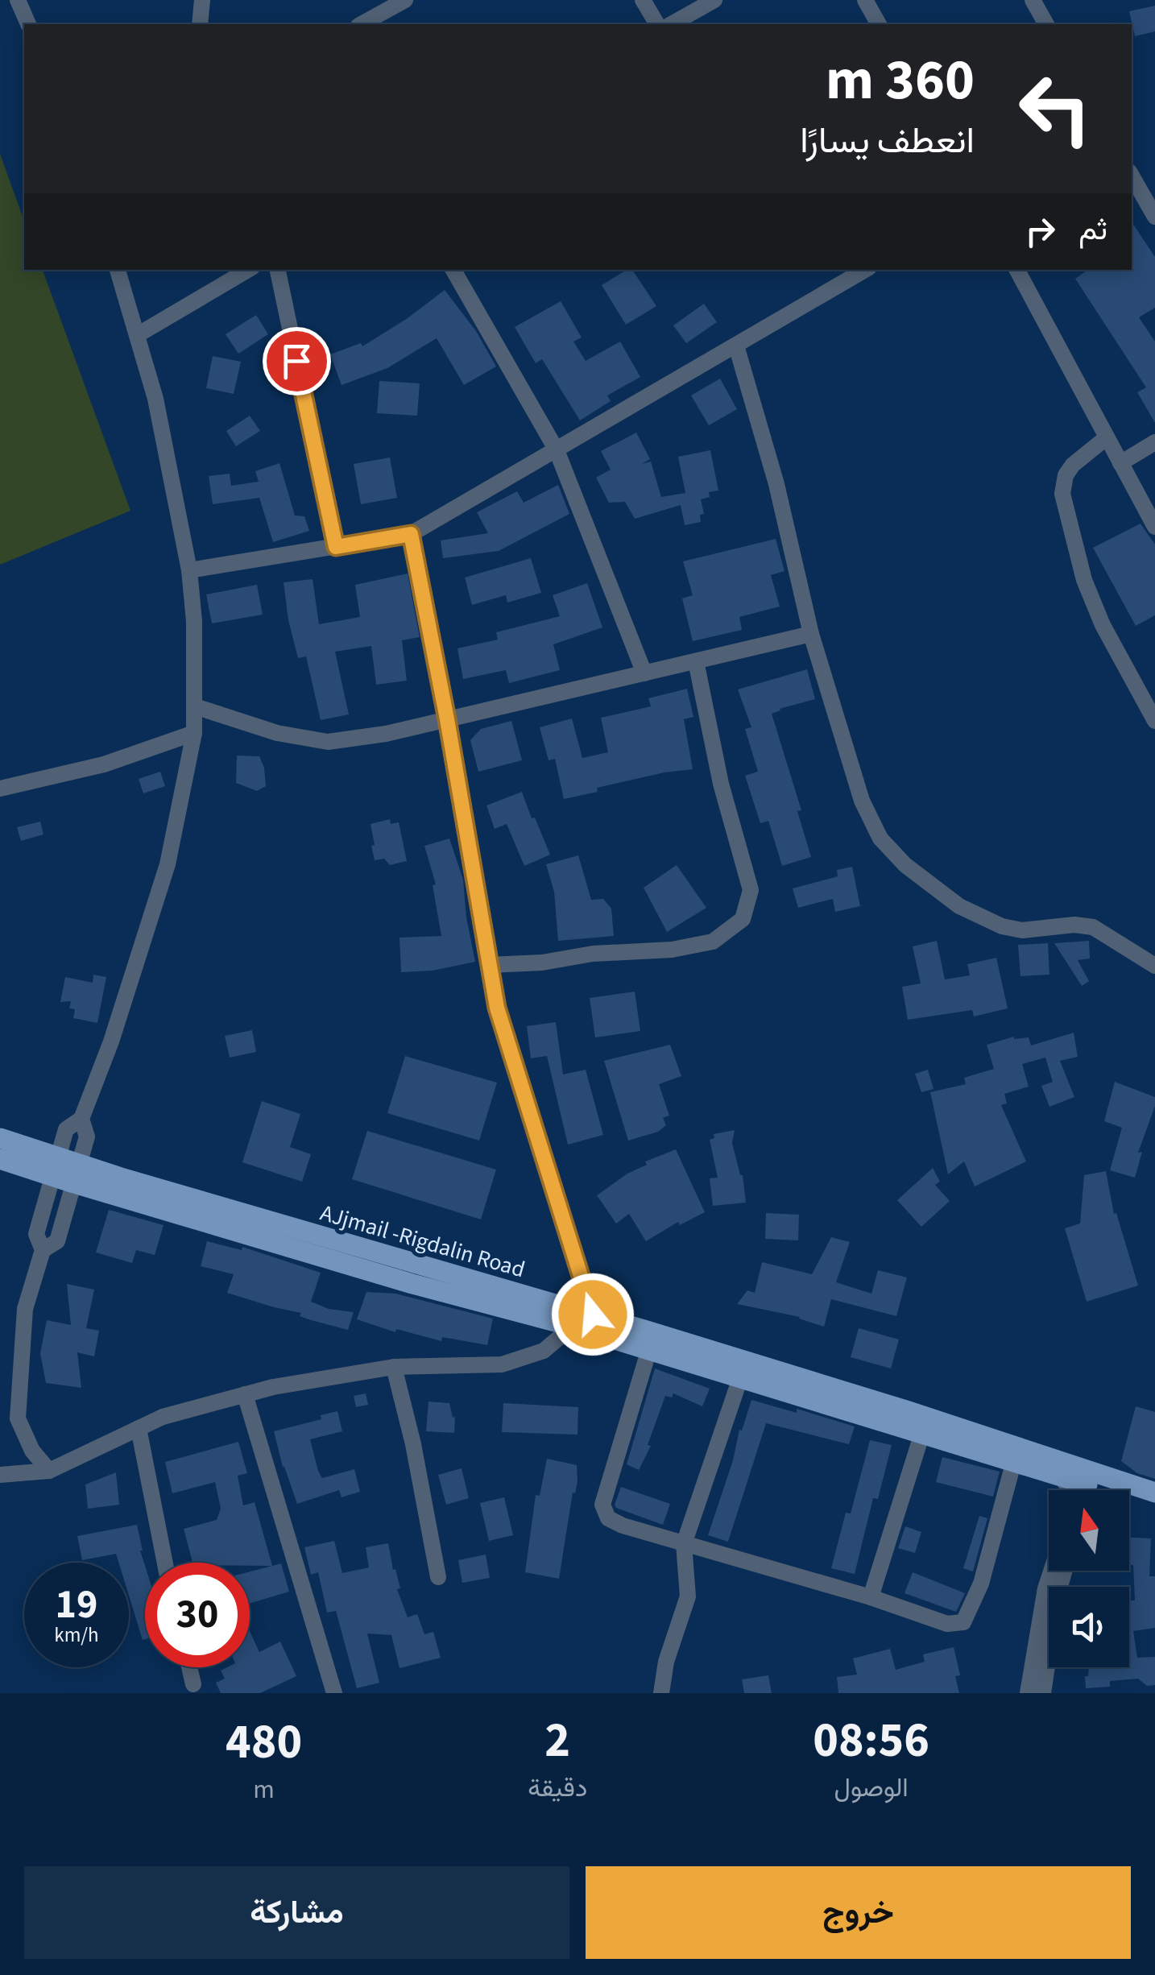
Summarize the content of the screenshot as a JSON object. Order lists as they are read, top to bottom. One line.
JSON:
{"streets":{"main road":["AJjmail -Rigdalin Road"]},"north":"top","page":{"turn":["360 m","انعطف يسارًا"],"then":"ثم","speed":"19 km/h","limit":"30","eta":["08:56","الوصول","2","دقيقة","480","m"],"buttons":["خروج","مشاركة"]}}
